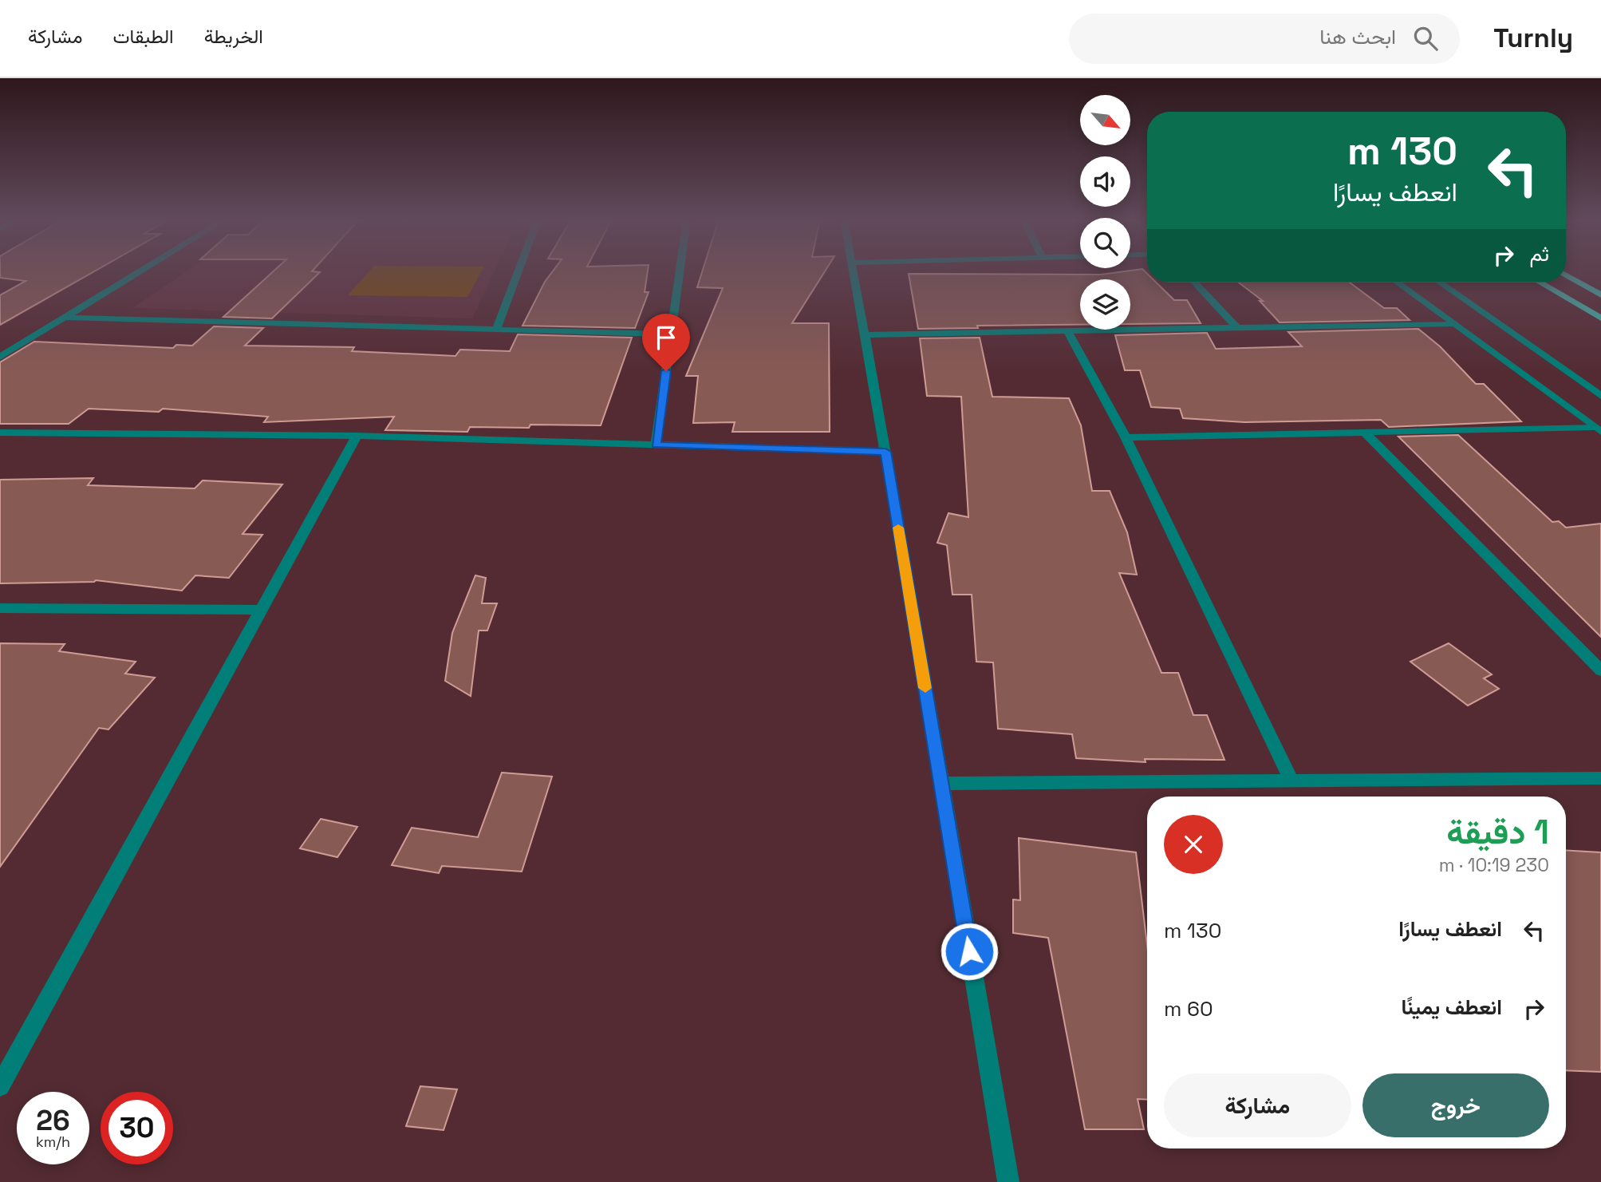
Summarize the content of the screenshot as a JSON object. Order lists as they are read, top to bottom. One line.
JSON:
{"north":"bottom right","page":{"header":"Turnly","search":"ابحث هنا","nav":["الخريطة","الطبقات","مشاركة"],"turn":["130 m","انعطف يسارًا"],"then":"ثم","heading":["1 دقيقة","230 m · 10:19"],"list":[{"name":"انعطف يسارًا","value":"130 m"},{"name":"انعطف يمينًا","value":"60 m"}],"buttons":["خروج","مشاركة"],"speed":"26 km/h","limit":"30"}}
